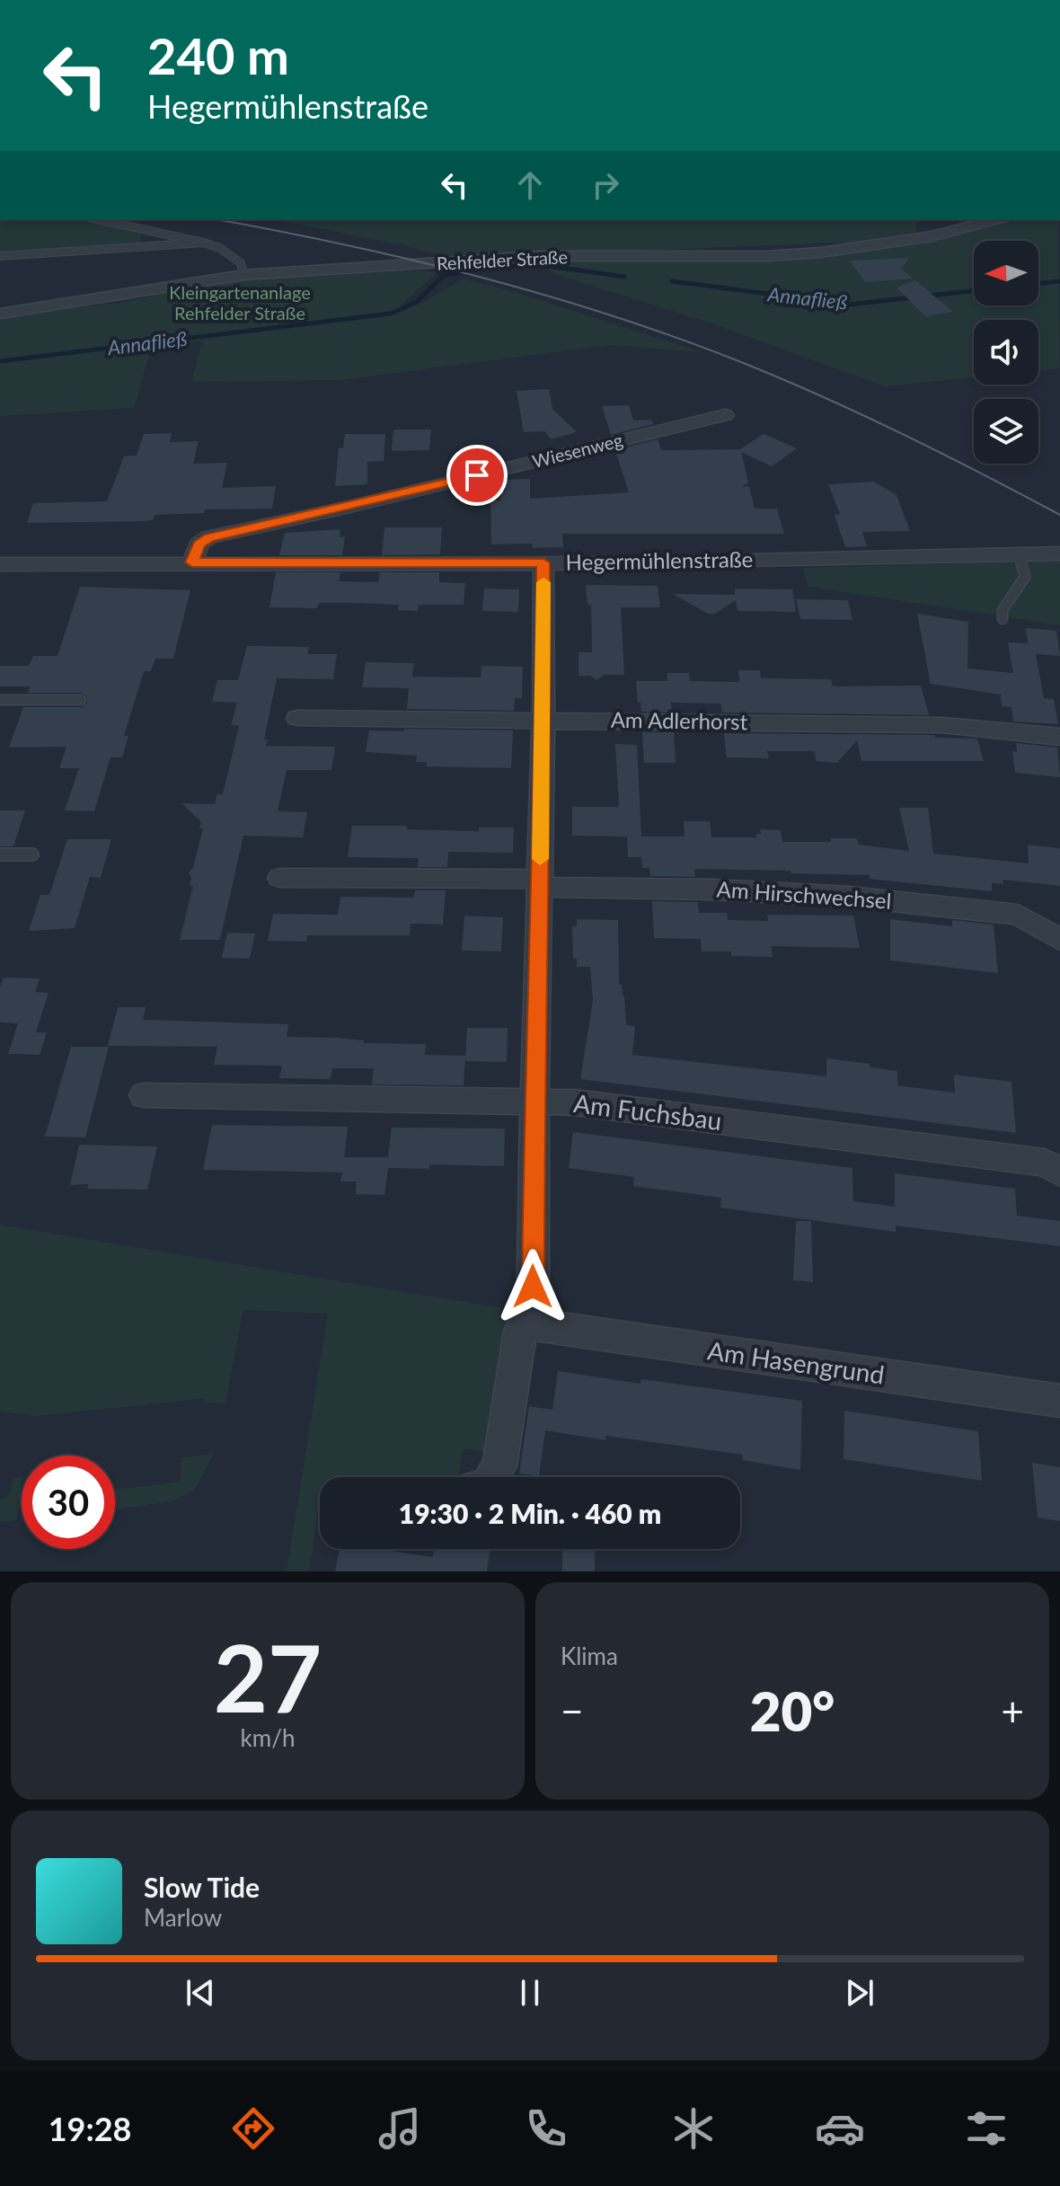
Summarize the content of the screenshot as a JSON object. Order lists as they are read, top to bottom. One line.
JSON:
{"streets":{"street":["Rehfelder Straße","Wiesenweg","Hegermühlenstraße","Am Adlerhorst","Am Hirschwechsel","Am Fuchsbau","Am Hasengrund"]},"crossings":[["Wiesenweg","Hegermühlenstraße"]],"water":["Annafließ"],"parks":["Kleingartenanlage Rehfelder Straße"],"north":"left","page":{"turn":["240 m","Hegermühlenstraße"],"limit":"30","trip":"19:30 · 2 Min. · 460 m","tile":[["27","km/h"],"Klima"],"heat":["−","20°","+"],"song":["Slow Tide","Marlow"],"tabs":"19:28"}}
